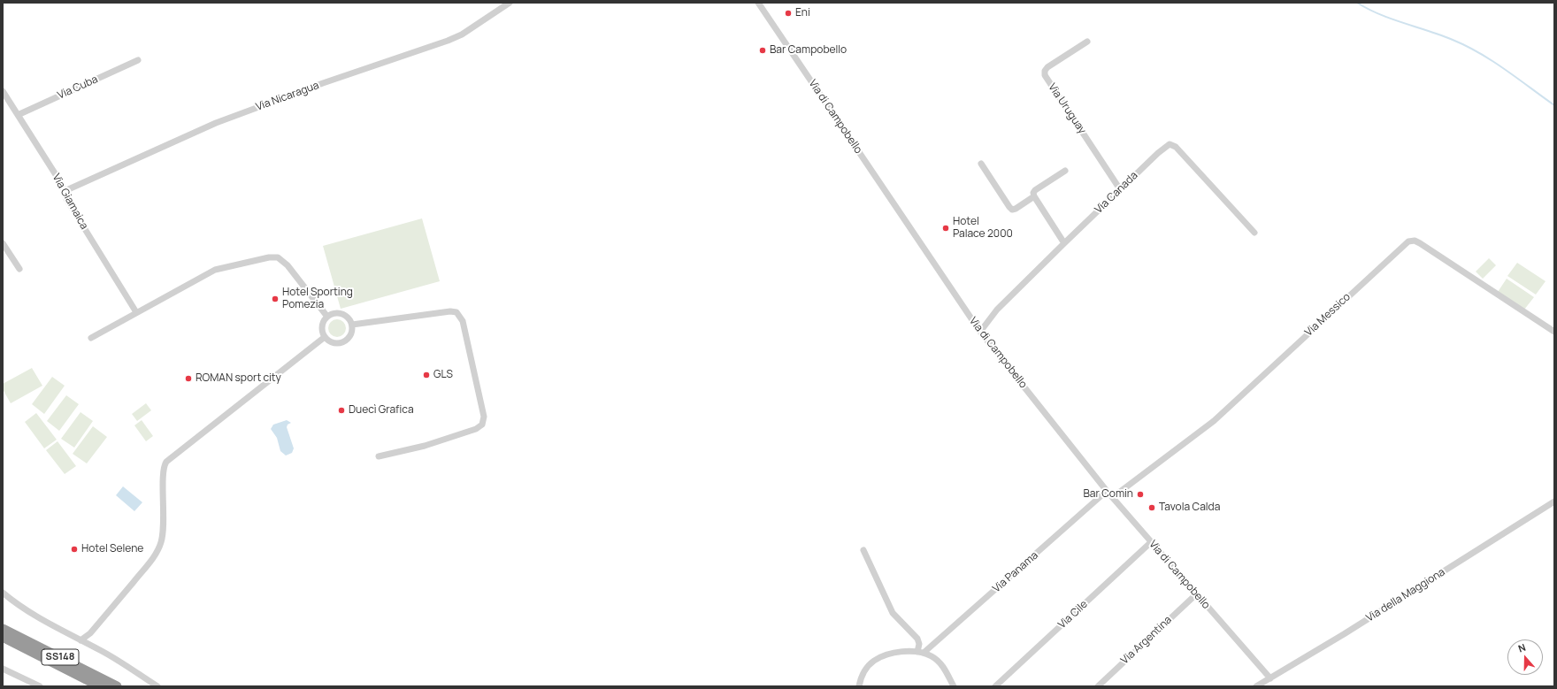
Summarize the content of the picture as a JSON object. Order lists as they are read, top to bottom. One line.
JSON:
{"streets":{"highway":["SS148"],"street":["Via Cuba","Via Nicaragua","Via Uruguay","Via di Campobello","Via Canada","Via Giamaica","Via Messico","Via Panama","Via della Maggiona","Via Cile","Via Argentina"]},"crossings":[["Via Cuba","Via Giamaica"],["Via Nicaragua","Via Giamaica"],["Via Uruguay","Via Canada"],["Via di Campobello","Via Canada"],["Via di Campobello","Via Messico"],["Via di Campobello","Via Panama"],["Via di Campobello","Via della Maggiona"],["Via di Campobello","Via Cile"],["Via di Campobello","Via Argentina"]],"places":["Eni","Bar Campobello","Hotel Palace 2000","Hotel Sporting Pomezia","GLS","ROMAN sport city","Duecì Grafica","Bar Comin","Tavola Calda","Hotel Selene"],"north":"top"}
